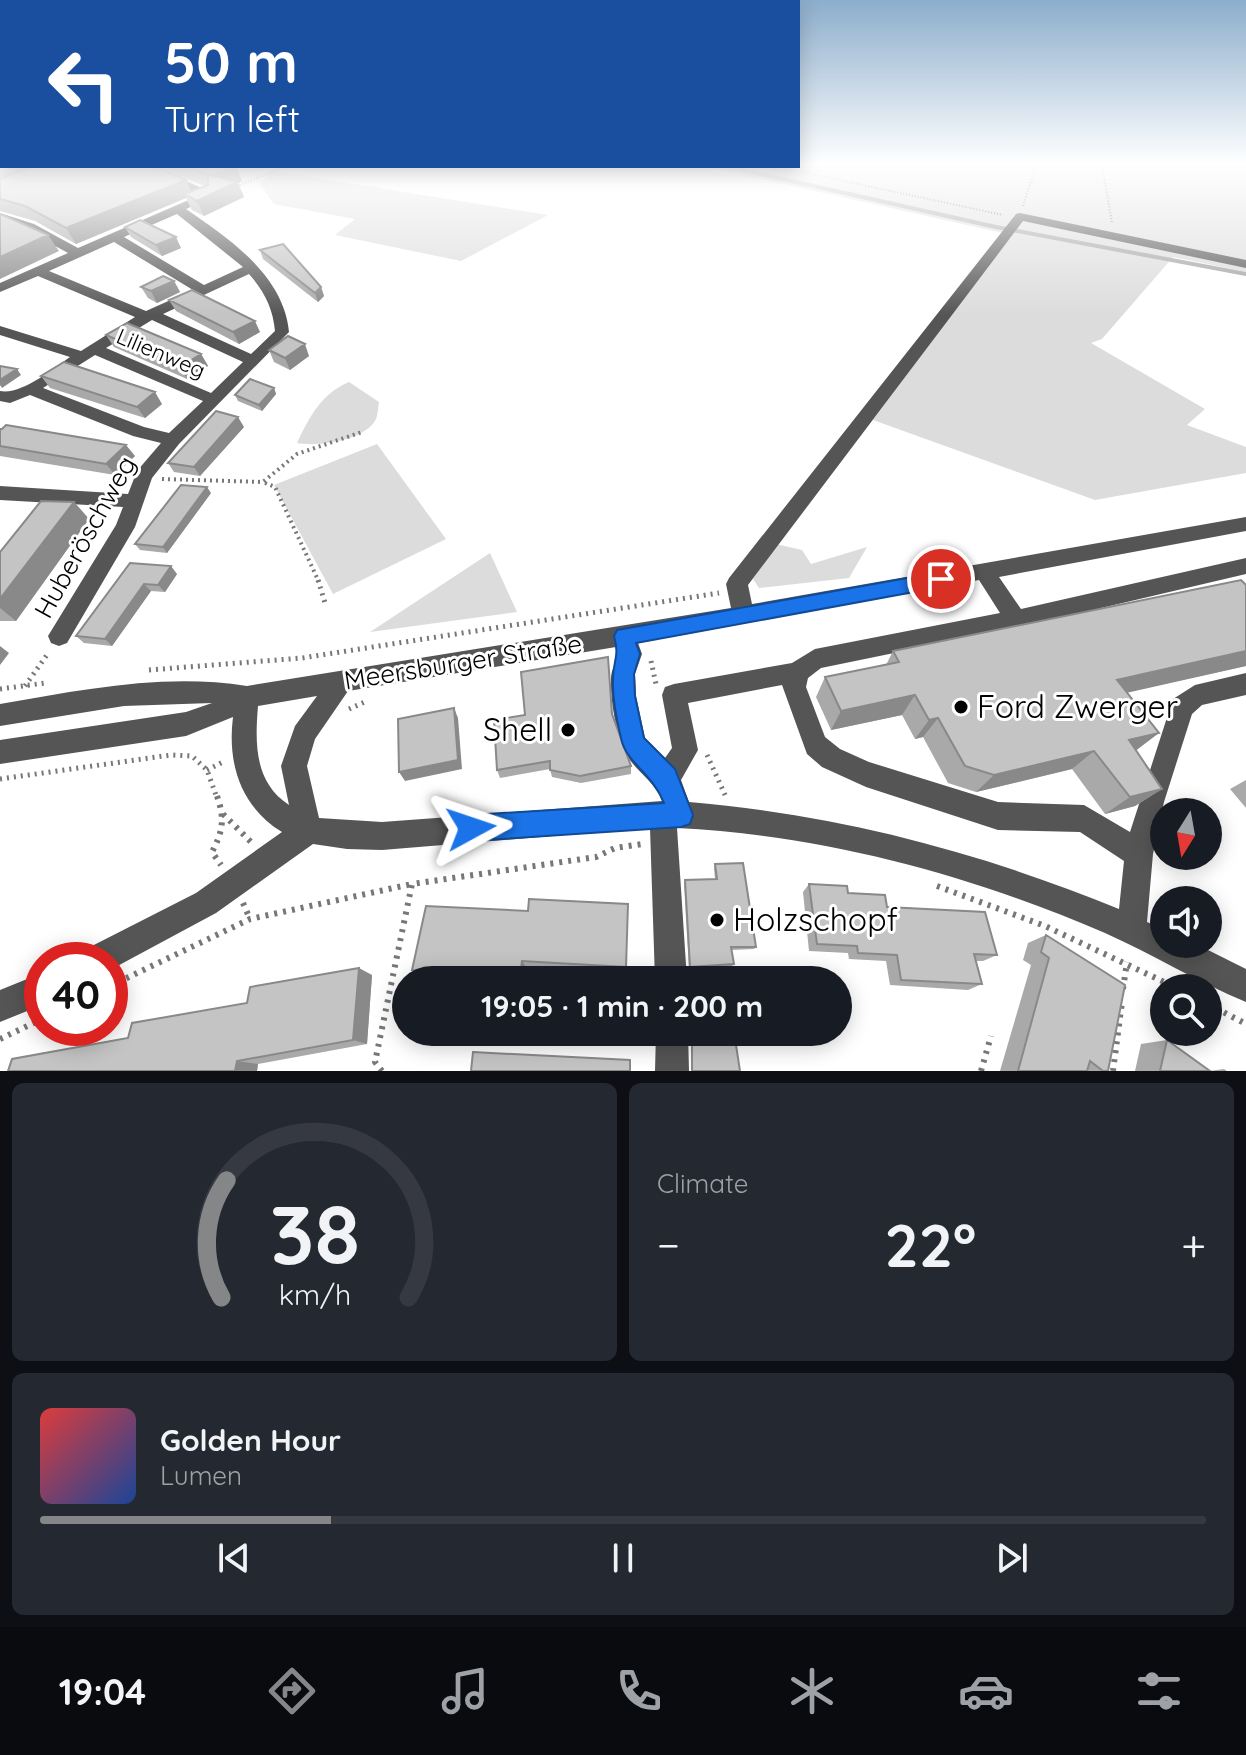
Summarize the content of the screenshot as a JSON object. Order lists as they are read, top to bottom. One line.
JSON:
{"streets":{"street":["Lilienweg","Huberöschweg","Meersburger Straße"]},"crossings":[["Lilienweg","Huberöschweg"]],"places":["Ford Zwerger","Shell","Holzschopf"],"north":"bottom","page":{"turn":["50 m","Turn left"],"limit":"40","trip":"19:05 · 1 min · 200 m","tile":"Climate","heat":["−","22°","+"],"song":["Golden Hour","Lumen"],"tabs":"19:04","gauge":["38","km/h"]}}
